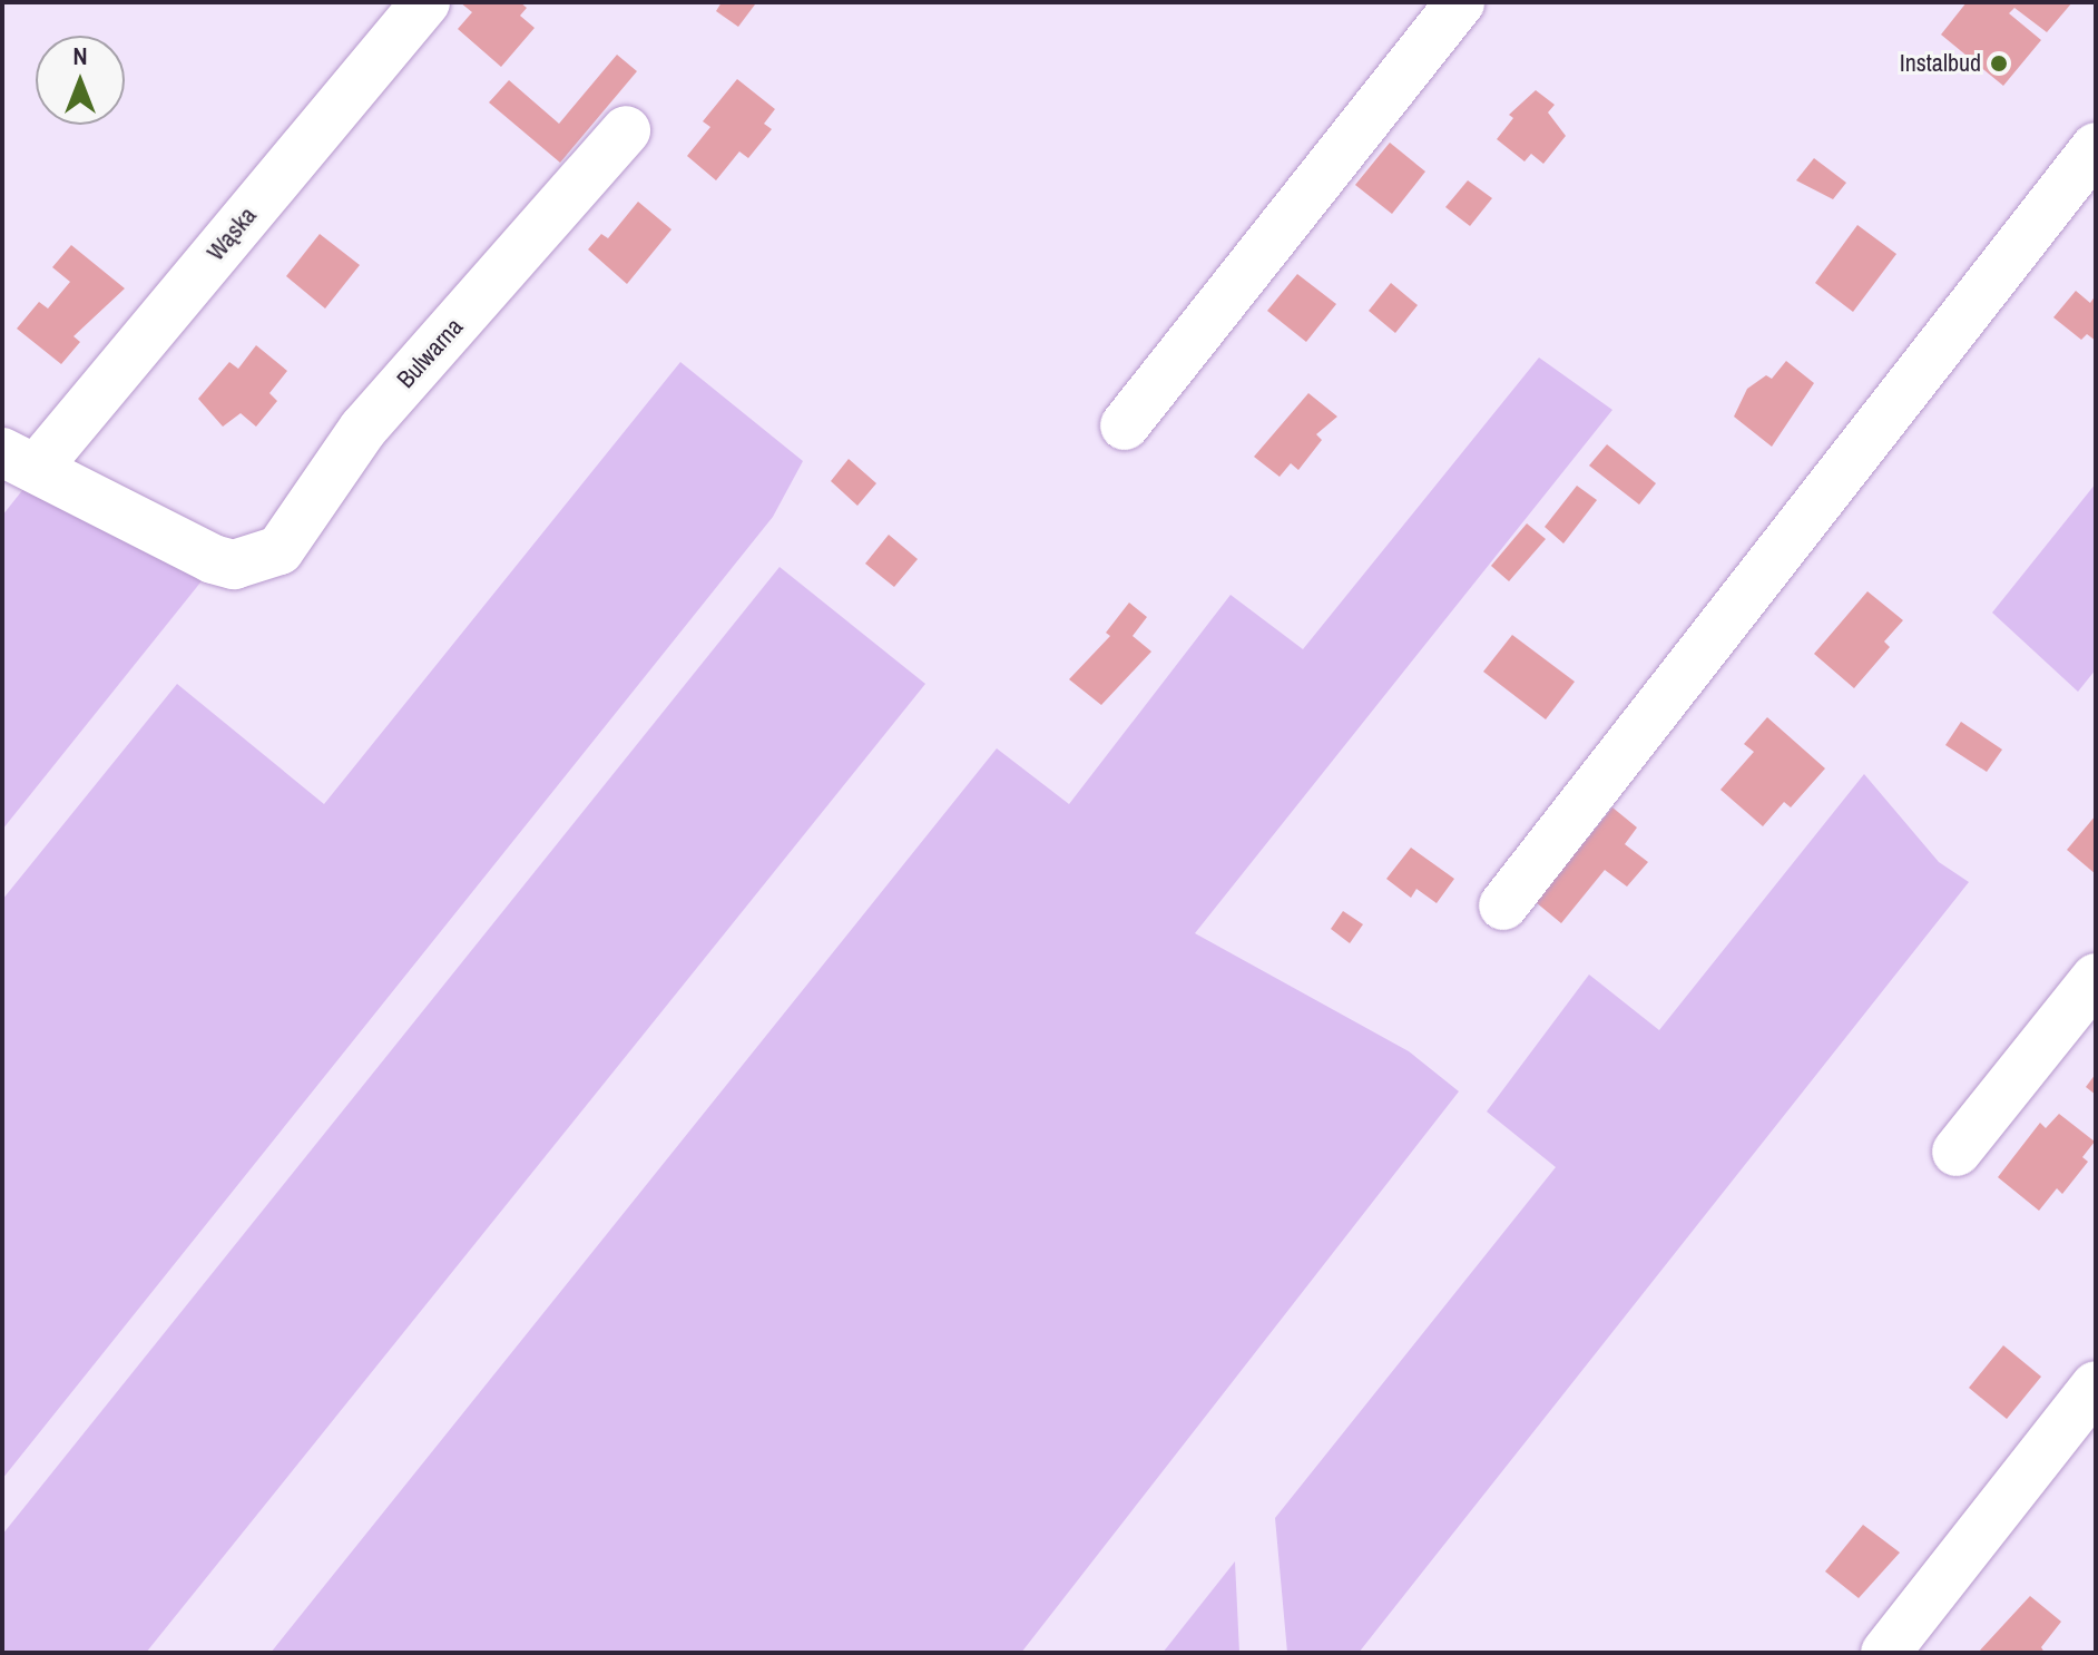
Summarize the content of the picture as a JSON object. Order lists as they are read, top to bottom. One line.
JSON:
{"streets":{"street":["Wąska","Bulwarna"]},"crossings":[["Wąska","Bulwarna"]],"places":["Instalbud"],"north":"top"}
